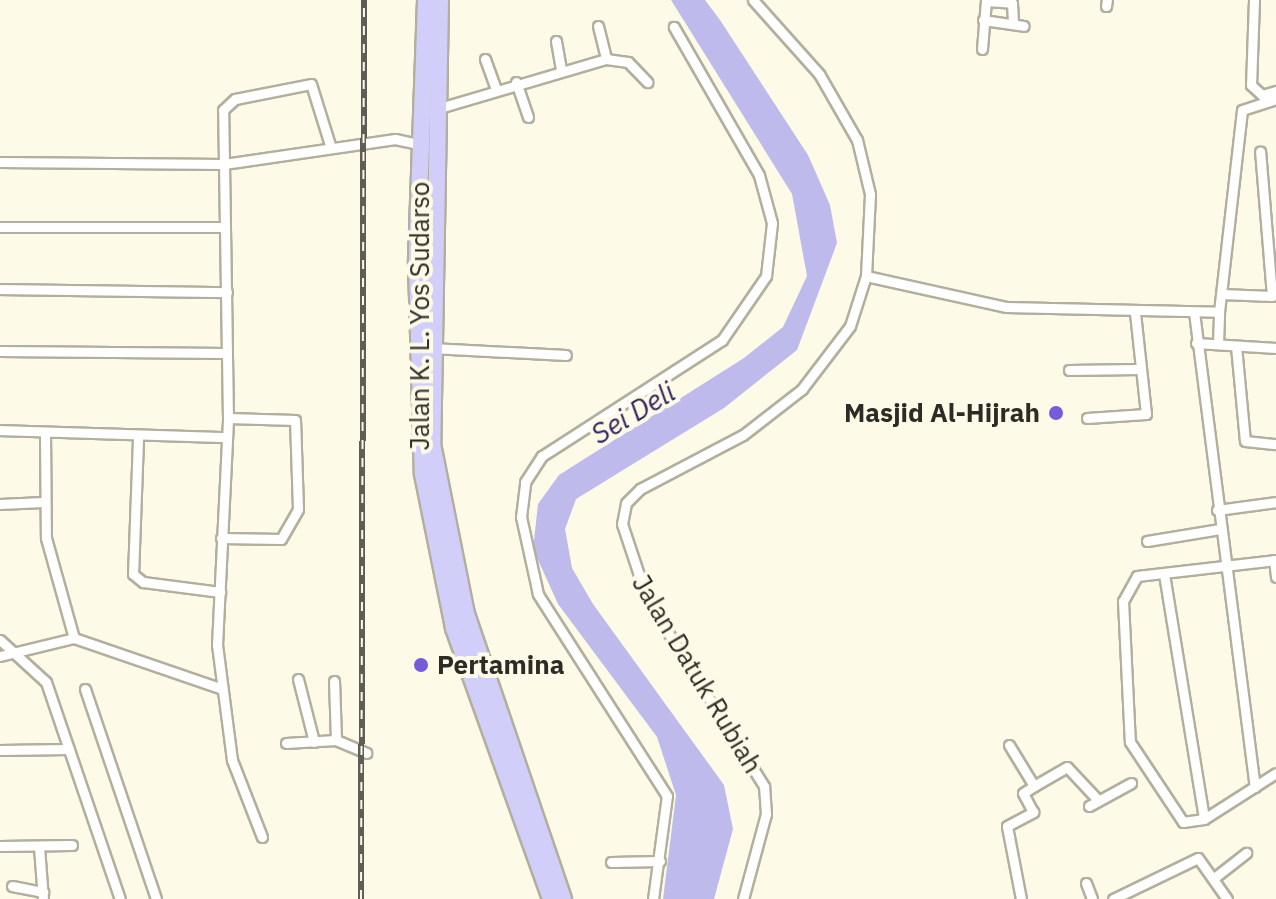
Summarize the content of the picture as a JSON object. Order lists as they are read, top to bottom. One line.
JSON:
{"streets":{"highway":["Jalan K. L. Yos Sudarso"],"street":["Jalan Datuk Rubiah"]},"water":["Sei Deli"],"places":["Masjid Al-Hijrah","Pertamina"]}
